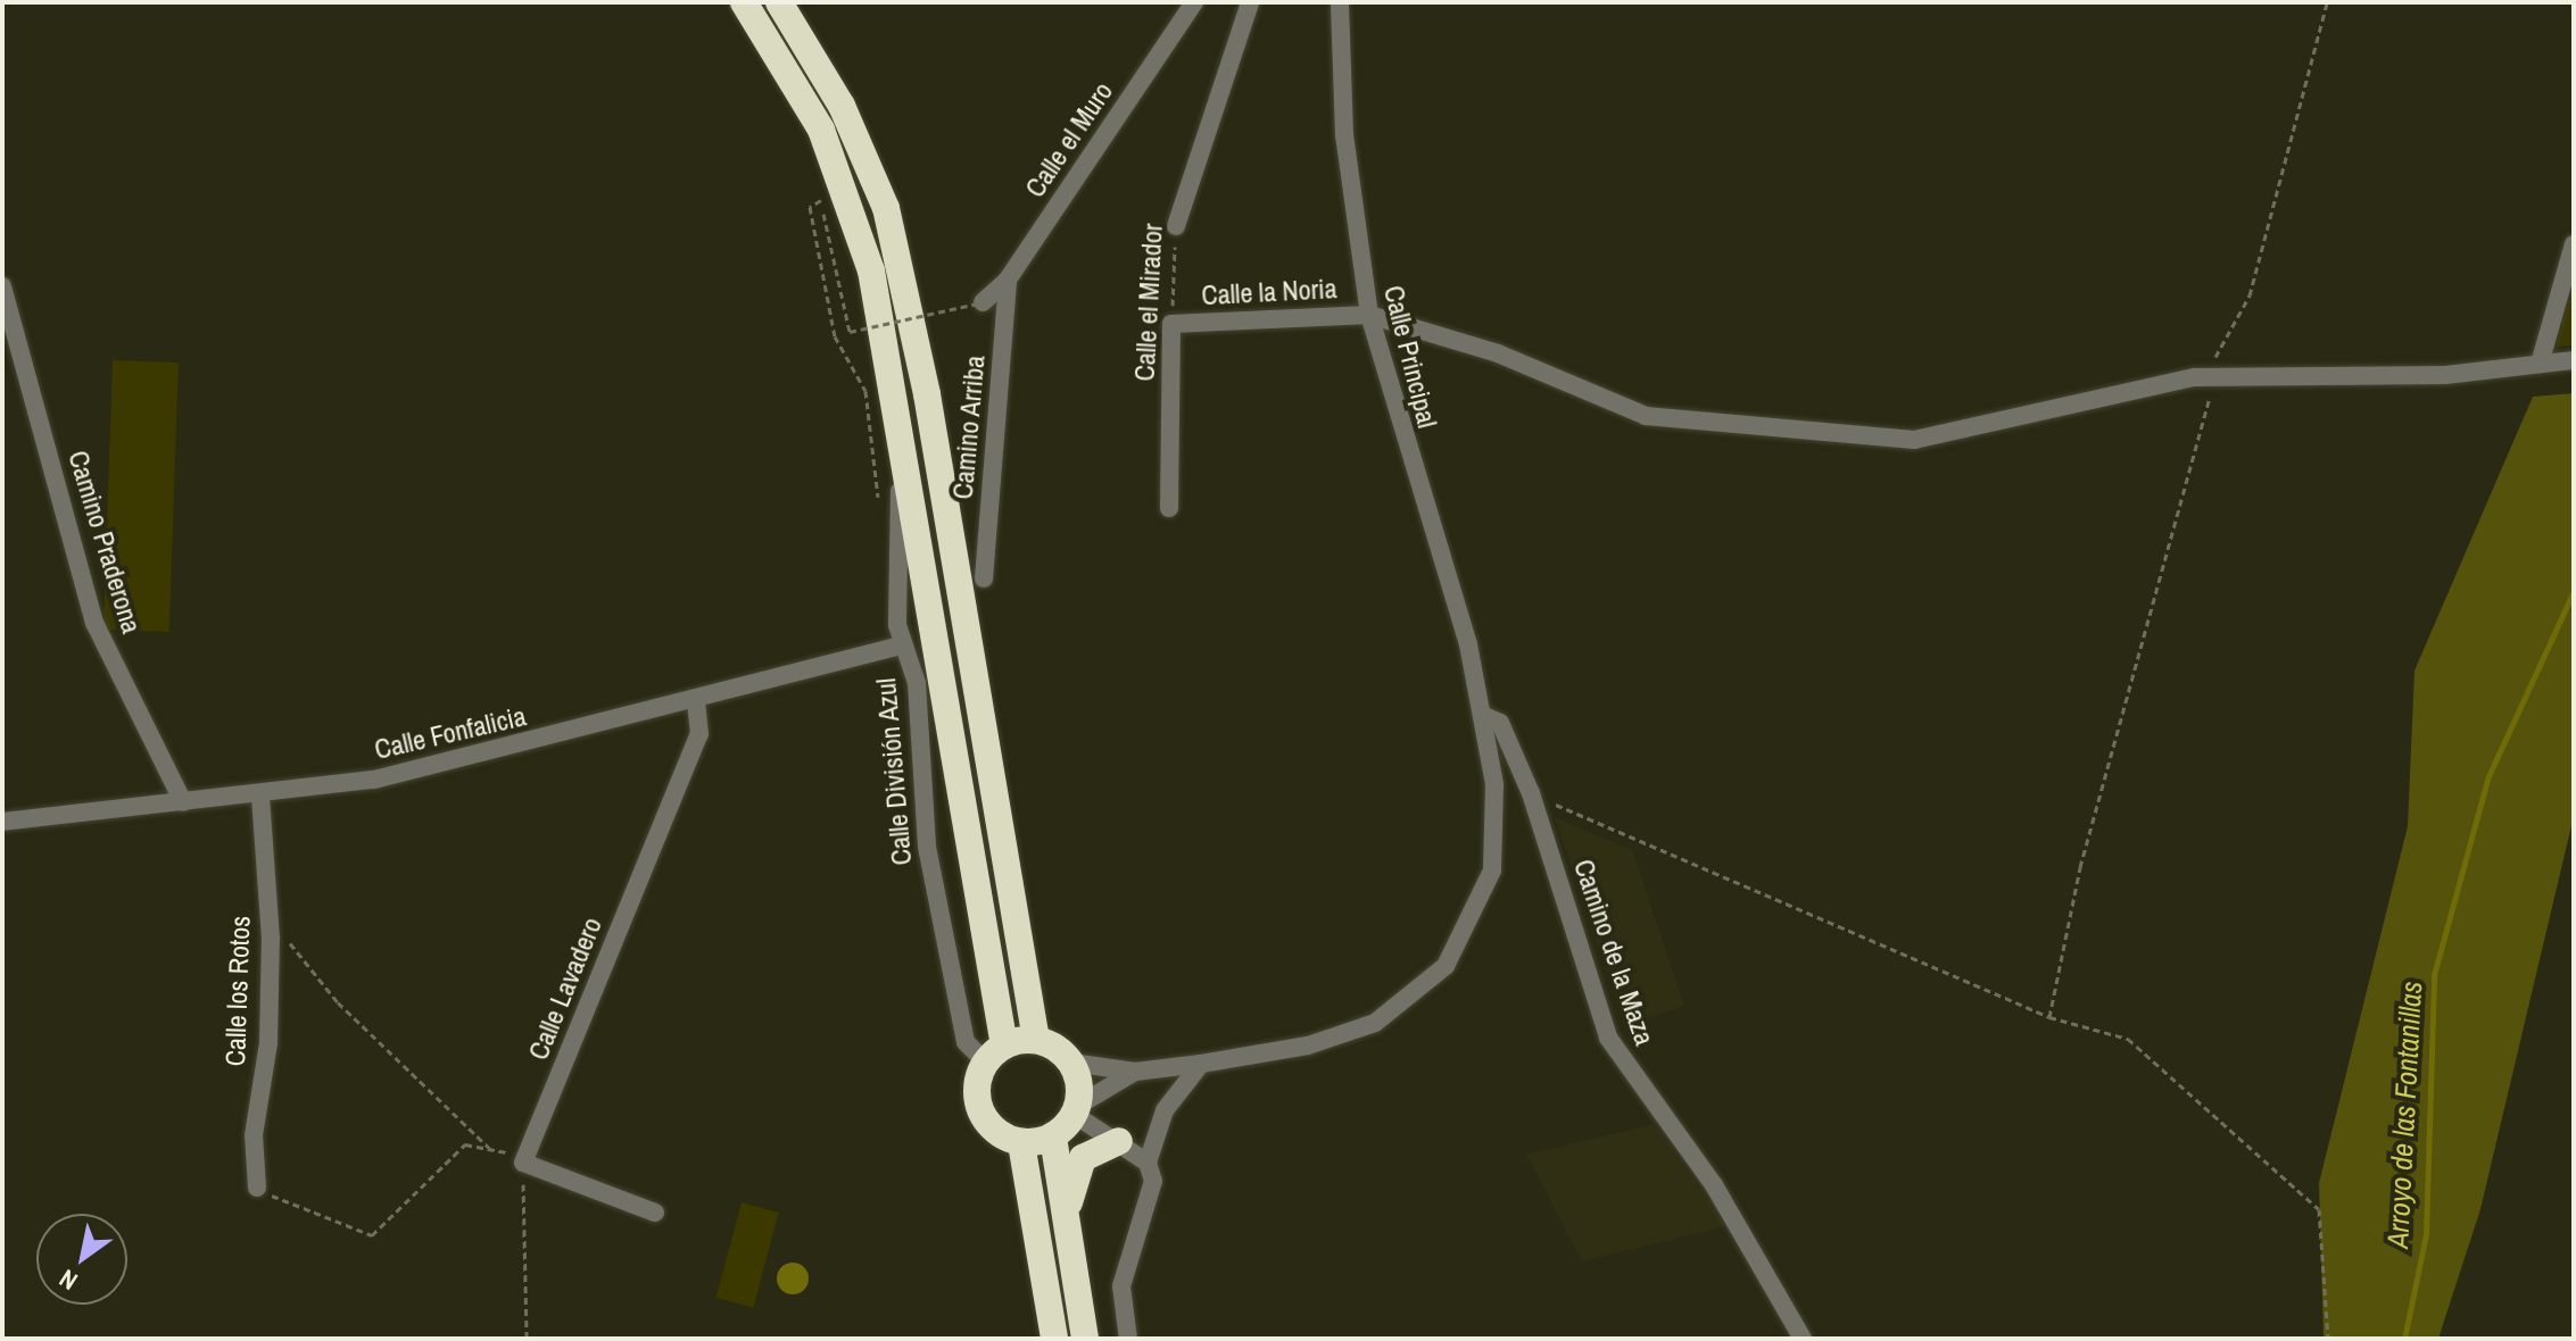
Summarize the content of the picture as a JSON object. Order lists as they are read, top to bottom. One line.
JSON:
{"streets":{"street":["Calle el Muro","Calle la Noria","Calle el Mirador","Calle Principal","Camino Arriba","Camino Praderona","Calle Fonfalicia","Calle División Azul","Camino de la Maza","Calle Lavadero","Calle los Rotos"]},"crossings":[["Calle el Muro","Camino Arriba"],["Calle la Noria","Calle el Mirador"],["Calle la Noria","Calle Principal"],["Calle Principal","Camino de la Maza"],["Camino Praderona","Calle Fonfalicia"],["Calle Fonfalicia","Calle División Azul"],["Calle Fonfalicia","Calle Lavadero"],["Calle Fonfalicia","Calle los Rotos"]],"water":["Arroyo de las Fontanillas"],"north":"bottom left"}
